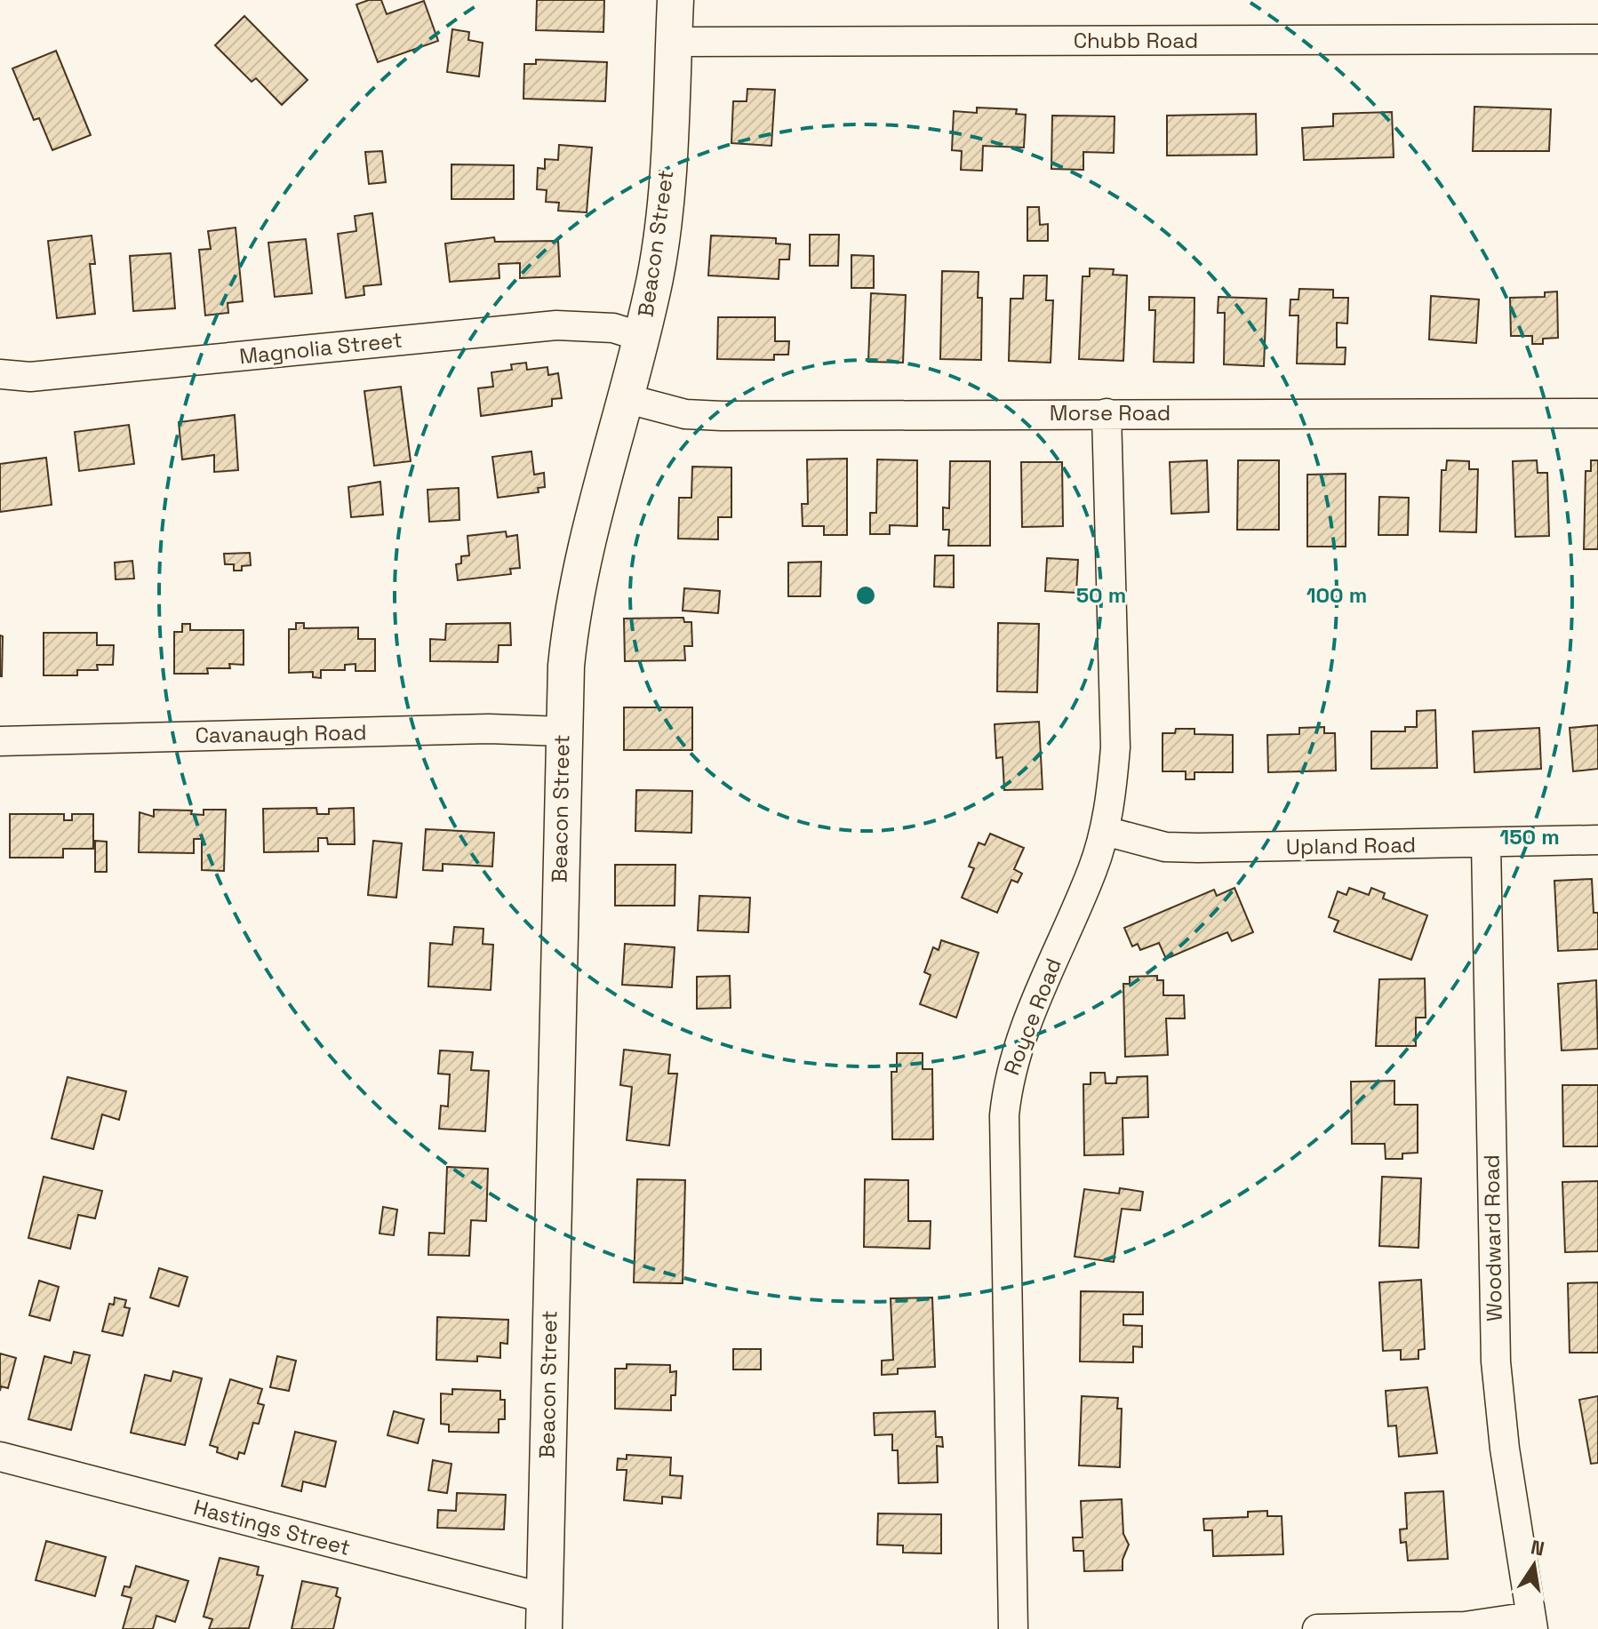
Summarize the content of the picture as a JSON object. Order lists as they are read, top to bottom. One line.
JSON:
{"streets":{"street":["Chubb Road","Beacon Street","Magnolia Street","Morse Road","Cavanaugh Road","Upland Road","Royce Road","Woodward Road","Hastings Street"]},"crossings":[["Chubb Road","Beacon Street"],["Beacon Street","Magnolia Street"],["Beacon Street","Morse Road"],["Beacon Street","Cavanaugh Road"],["Beacon Street","Hastings Street"],["Morse Road","Royce Road"],["Upland Road","Royce Road"],["Upland Road","Woodward Road"]],"north":"top","rings":["50 m","100 m","150 m"]}
